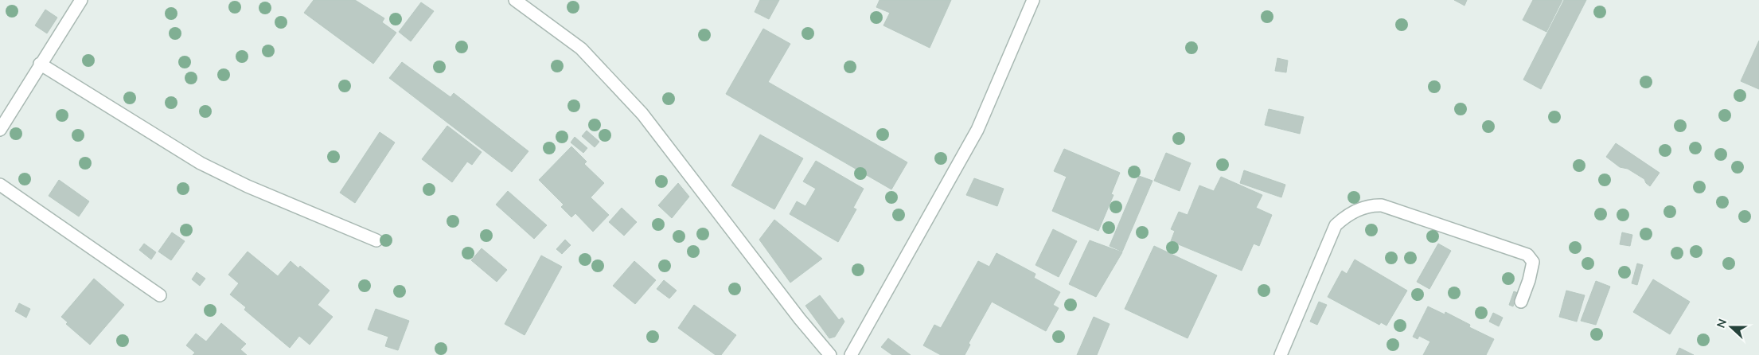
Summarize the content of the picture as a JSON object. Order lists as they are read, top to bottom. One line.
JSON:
{"north":"left"}
